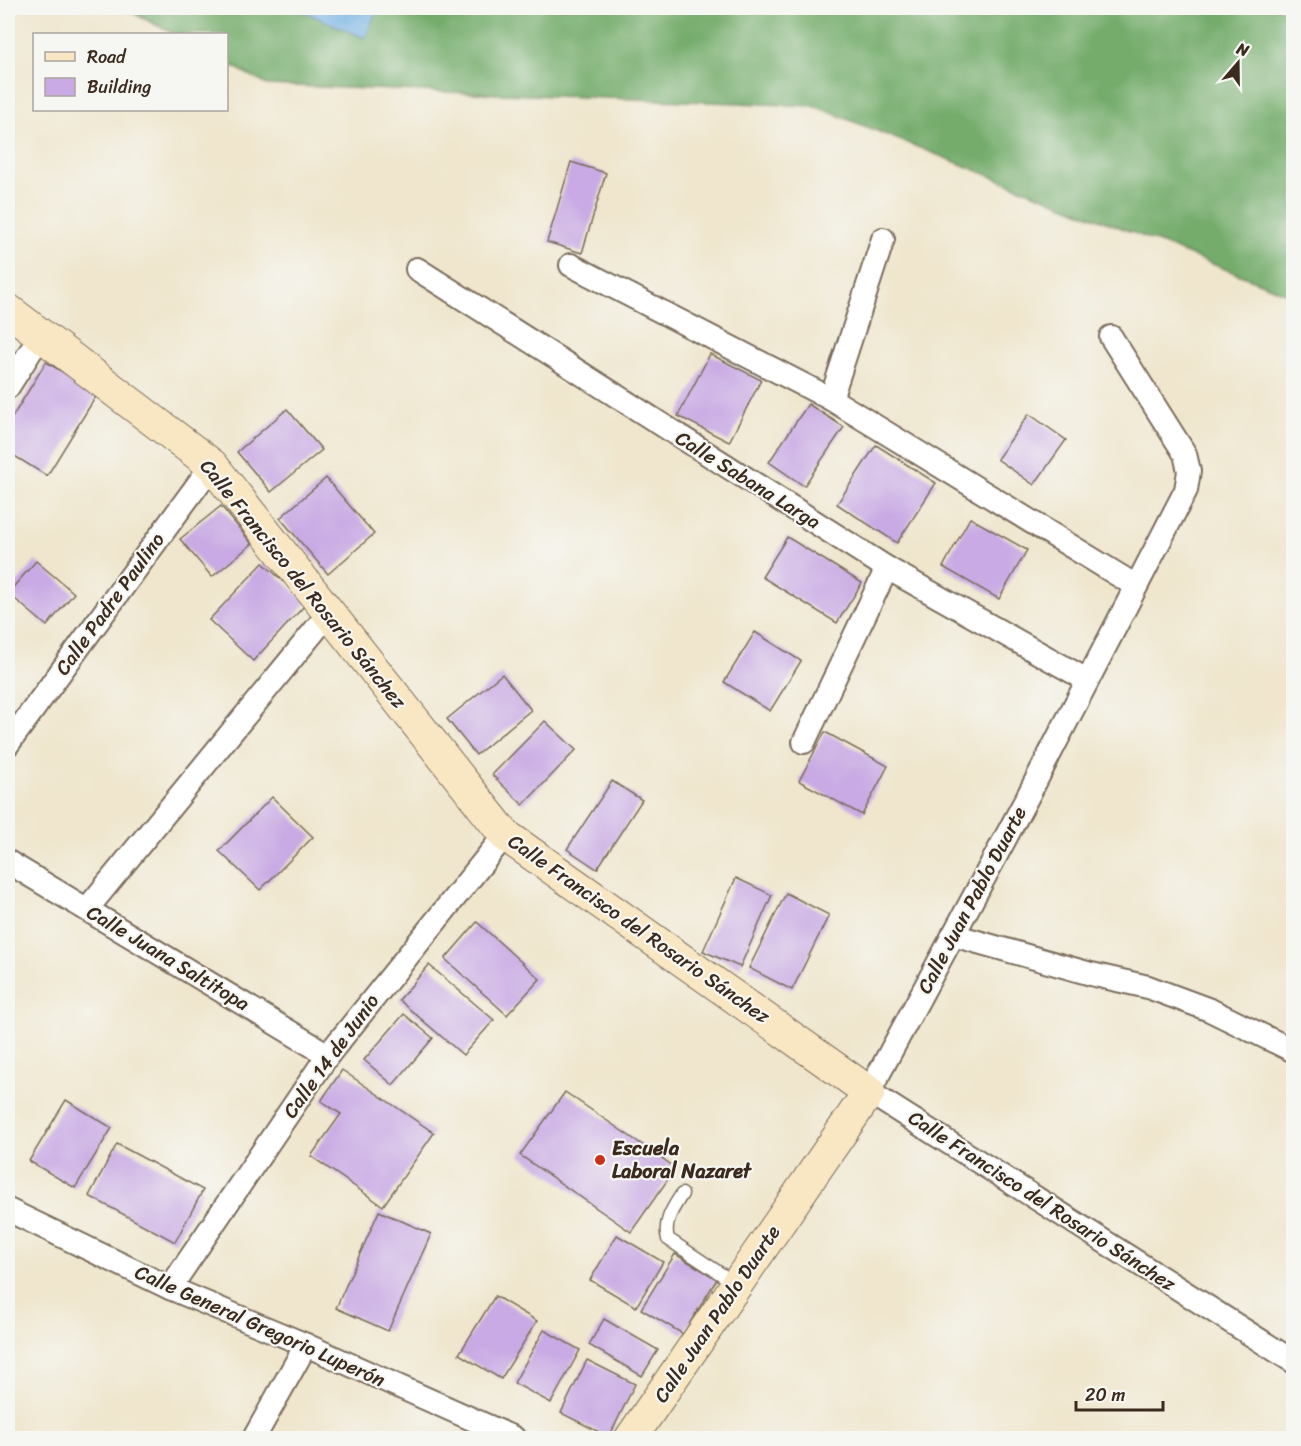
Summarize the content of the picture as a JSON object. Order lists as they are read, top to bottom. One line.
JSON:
{"streets":{"street":["Calle Sabana Larga","Calle Francisco del Rosario Sánchez","Calle Padre Paulino","Calle Juan Pablo Duarte","Calle Juana Saltitopa","Calle 14 de Junio","Calle General Gregorio Luperón"]},"crossings":[["Calle Sabana Larga","Calle Juan Pablo Duarte"],["Calle Francisco del Rosario Sánchez","Calle Padre Paulino"],["Calle Francisco del Rosario Sánchez","Calle Juan Pablo Duarte"],["Calle Francisco del Rosario Sánchez","Calle 14 de Junio"],["Calle Juana Saltitopa","Calle 14 de Junio"],["Calle 14 de Junio","Calle General Gregorio Luperón"]],"places":["Escuela Laboral Nazaret"],"legend":["Road","Building"],"scale_bar":"20 m","north":"top"}
